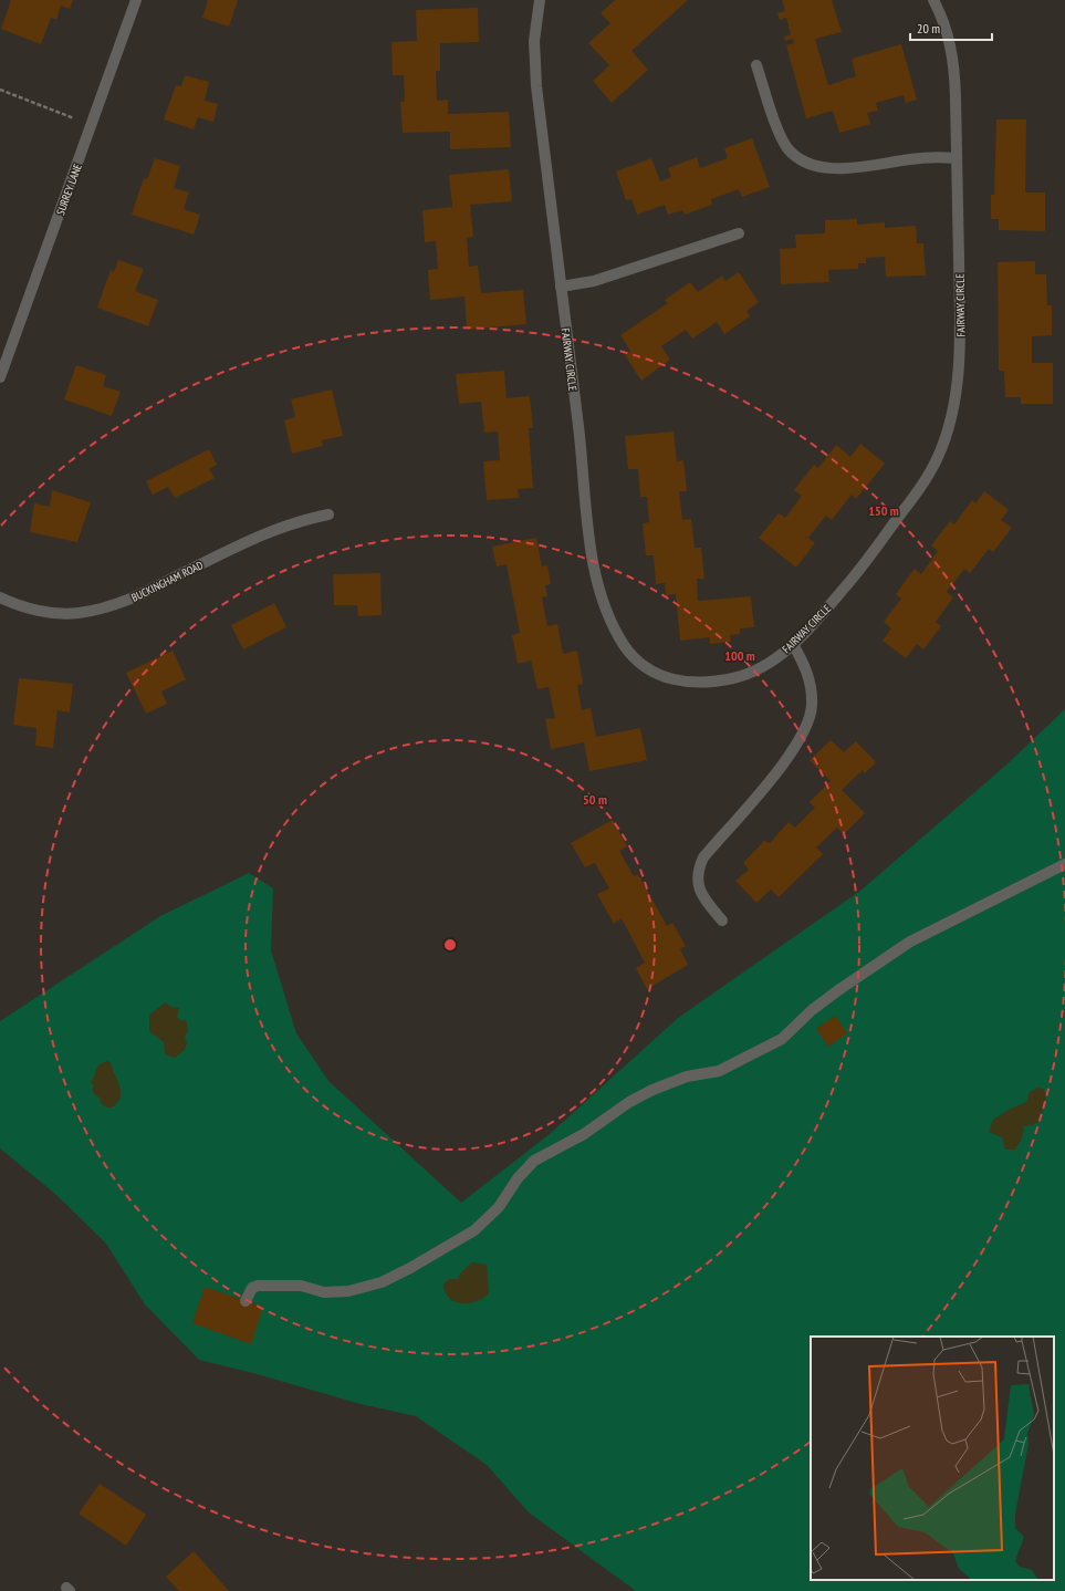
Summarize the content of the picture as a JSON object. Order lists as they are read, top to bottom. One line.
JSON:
{"streets":{"street":["SURREY LANE","FAIRWAY CIRCLE","BUCKINGHAM ROAD"]},"scale_bar":"20 m","rings":["150 m","100 m","50 m"]}
